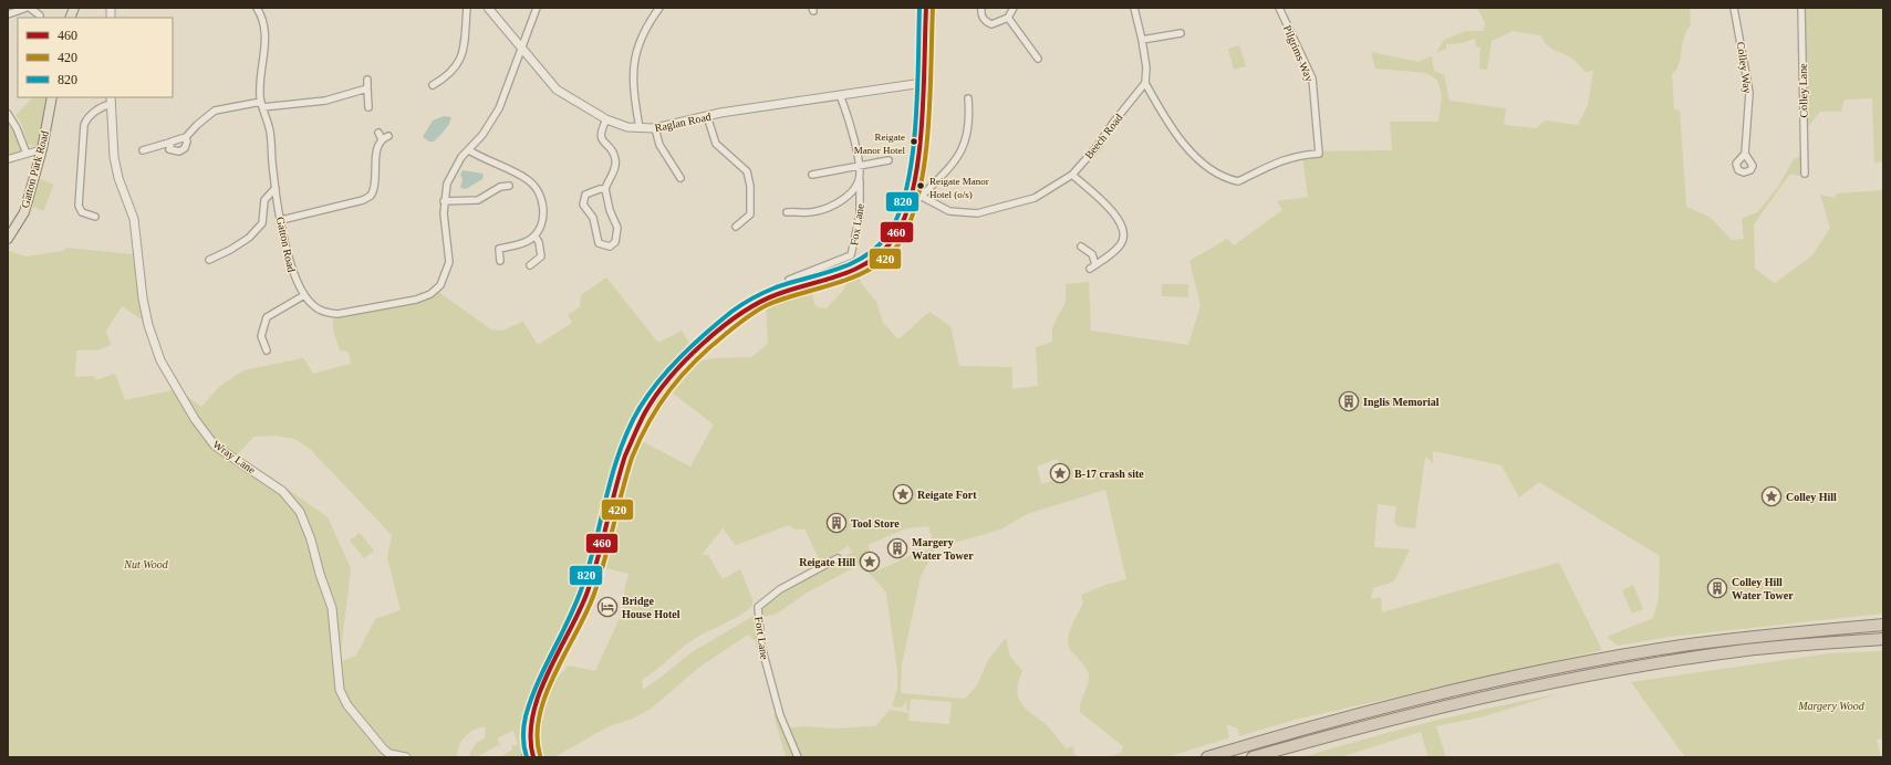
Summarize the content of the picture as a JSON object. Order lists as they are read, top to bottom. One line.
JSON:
{"streets":{"main road":["Gatton Park Road"],"street":["Pilgrims Way","Colley Way","Colley Lane","Raglan Road","Beech Road","Fox Lane","Gatton Road","Wray Lane","Fort Lane"]},"crossings":[["Pilgrims Way","Beech Road"],["Raglan Road","Gatton Road"]],"parks":["Nut Wood","Margery Wood"],"places":{"other":["Reigate Manor Hotel","Reigate Manor Hotel (o/s)"],"building":["Inglis Memorial","Tool Store","Margery Water Tower","Colley Hill Water Tower"],"place":["B-17 crash site","Reigate Fort","Colley Hill","Reigate Hill"],"hotel":["Bridge House Hotel"]},"lines":["transit line 460","transit line 420","transit line 820"],"legend":["460","420","820"]}
